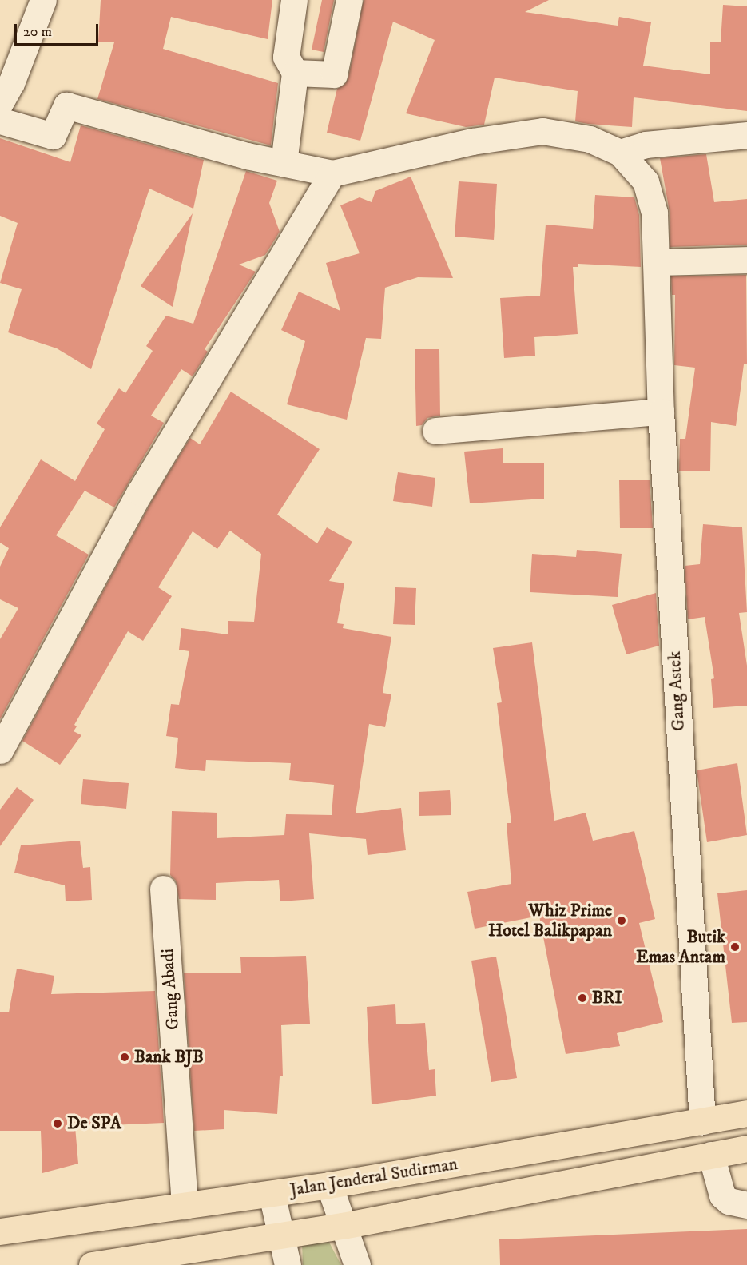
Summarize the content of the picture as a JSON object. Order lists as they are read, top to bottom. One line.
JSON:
{"streets":{"highway":["Jalan Jenderal Sudirman"],"street":["Gang Astek","Gang Abadi"]},"crossings":[["Gang Astek","Jalan Jenderal Sudirman"],["Gang Abadi","Jalan Jenderal Sudirman"]],"places":["Whiz Prime Hotel Balikpapan","Butik Emas Antam","BRI","Bank BJB","De SPA"],"scale_bar":"20 m"}
